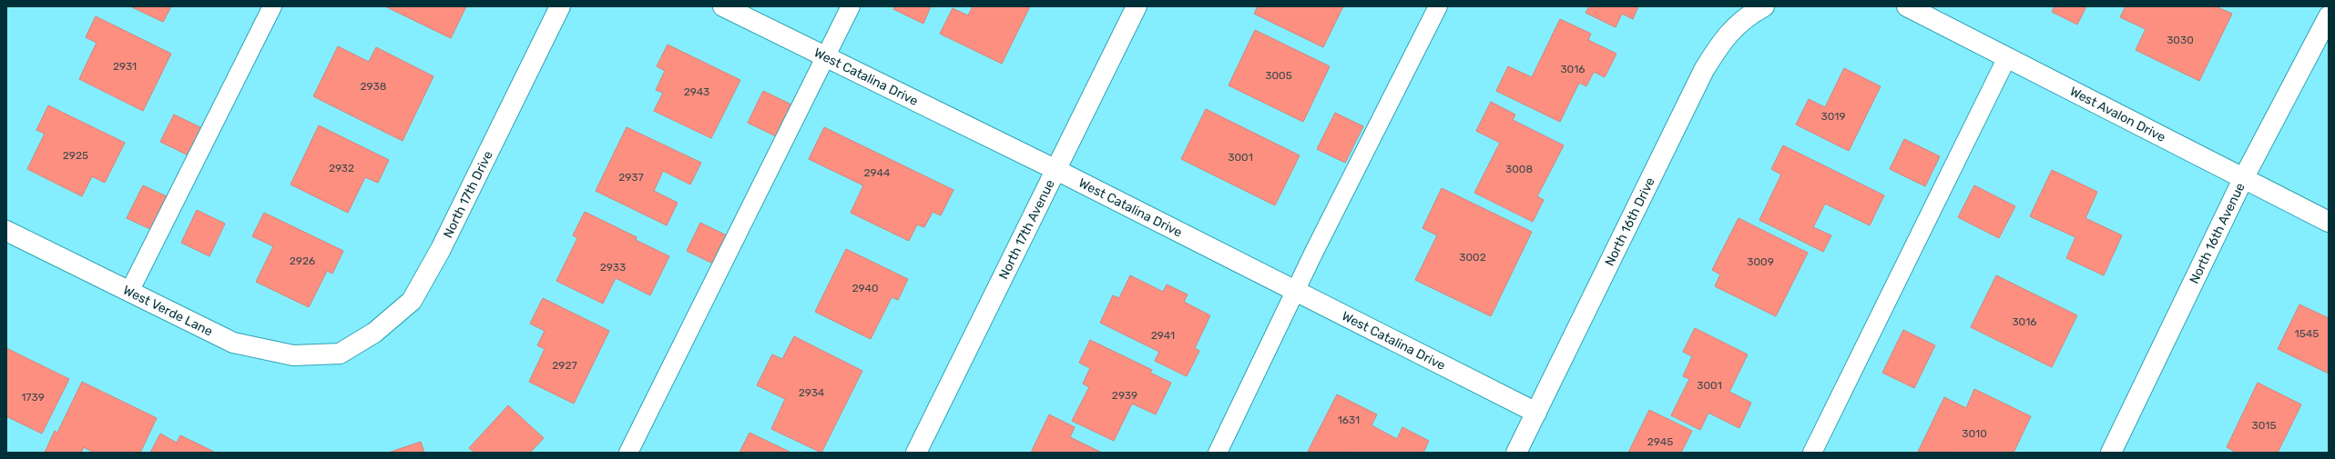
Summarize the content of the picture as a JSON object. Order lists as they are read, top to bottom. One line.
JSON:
{"streets":{"street":["West Catalina Drive","West Avalon Drive","North 17th Drive","North 16th Drive","North 17th Avenue","North 16th Avenue","West Verde Lane"]},"crossings":[["West Catalina Drive","North 16th Drive"],["West Catalina Drive","North 17th Avenue"],["West Avalon Drive","North 16th Avenue"],["North 17th Drive","West Verde Lane"]],"house_numbers":["3030","2931","3016","3005","2938","2943","3019","2925","3001","2932","3008","2944","2937","3002","2926","3009","2933","2940","3016","1545","2941","2927","3001","2934","2939","1739","1631","3015","3010","2945"]}
